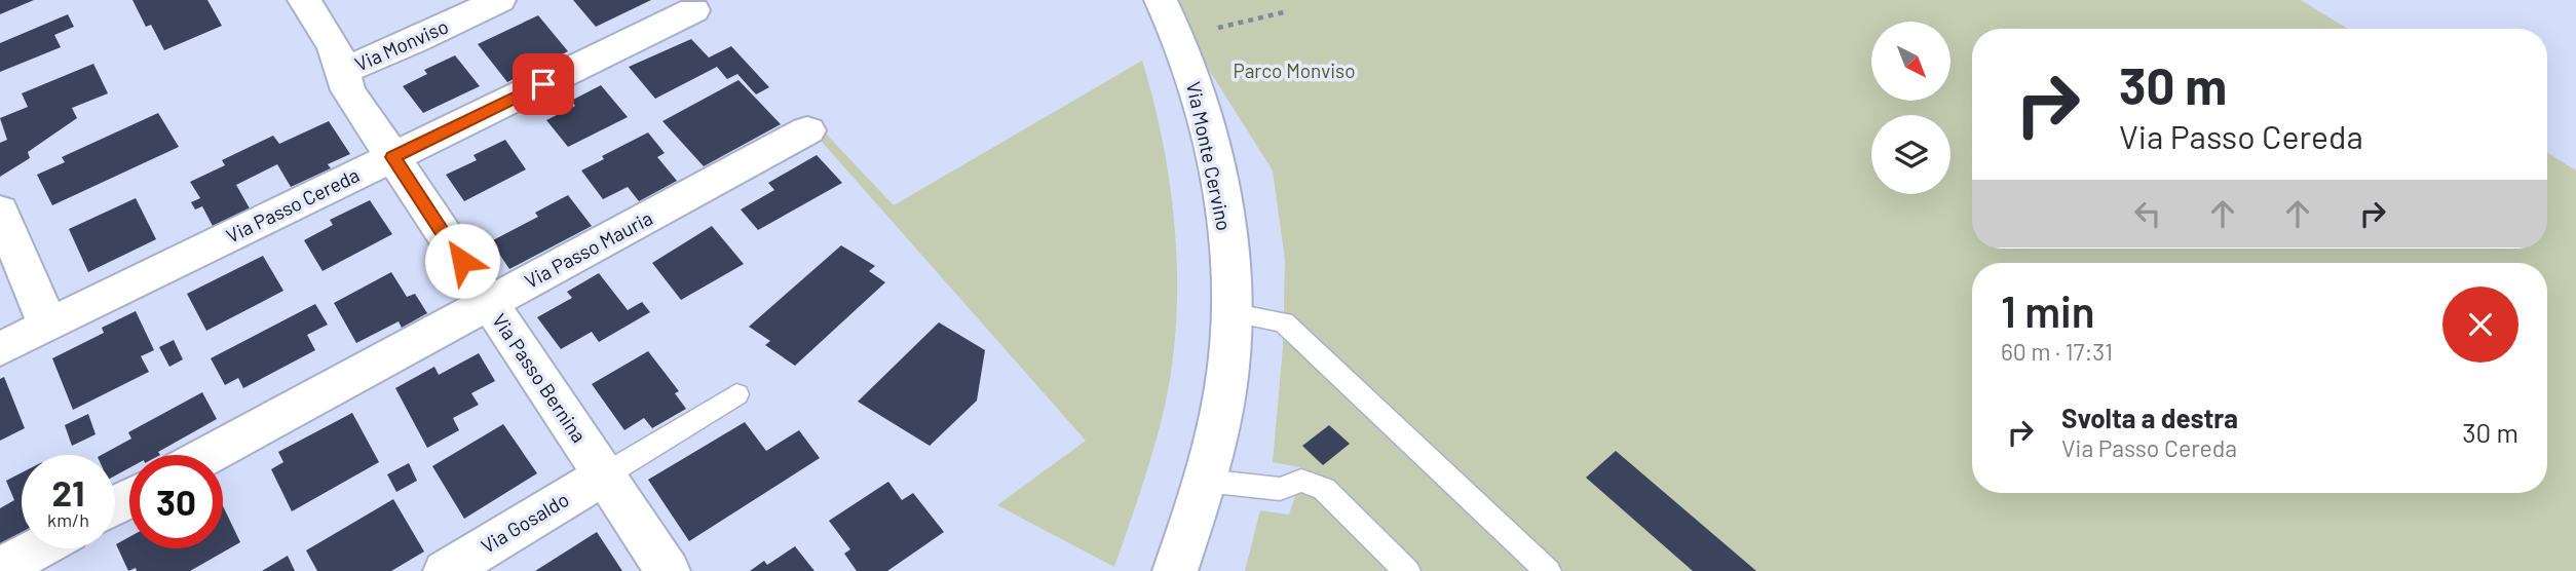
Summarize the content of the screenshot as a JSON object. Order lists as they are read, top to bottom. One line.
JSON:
{"streets":{"street":["Via Monviso","Via Monte Cervino","Via Passo Cereda","Via Passo Mauria","Via Passo Bernina","Via Gosaldo"]},"crossings":[["Via Monviso","Via Passo Bernina"],["Via Passo Cereda","Via Passo Bernina"],["Via Passo Mauria","Via Passo Bernina"],["Via Passo Bernina","Via Gosaldo"]],"parks":["Parco Monviso"],"north":"bottom right","page":{"turn":["30 m","Via Passo Cereda"],"heading":["1 min","60 m · 17:31"],"list":[{"name":"Svolta a destra","note":"Via Passo Cereda","value":"30 m"}],"speed":"21 km/h","limit":"30"}}
